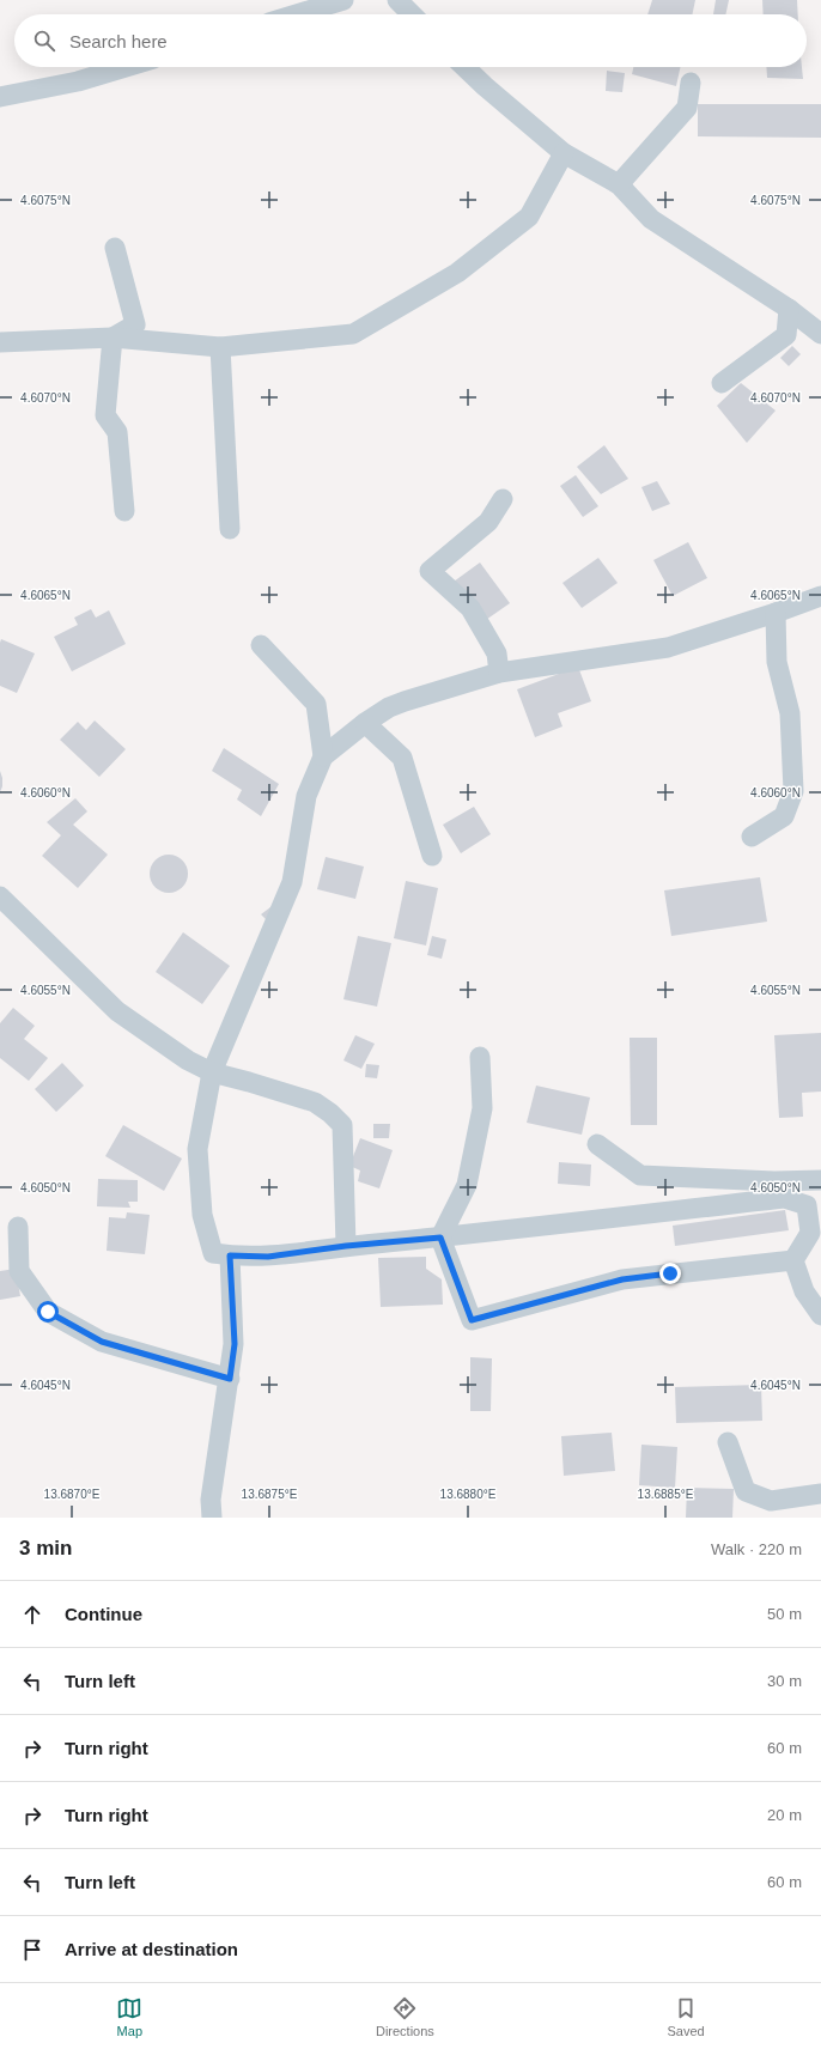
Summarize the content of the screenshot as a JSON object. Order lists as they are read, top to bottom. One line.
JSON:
{"page":{"search":"Search here","heading":["3 min","Walk · 220 m"],"list":[["Continue","50 m"],["Turn left","30 m"],["Turn right","60 m"],["Turn right","20 m"],["Turn left","60 m"],"Arrive at destination"],"nav":["Map","Directions","Saved"]},"coordinates":["4.6075°N","4.6070°N","4.6065°N","4.6060°N","4.6055°N","4.6050°N","4.6045°N","13.6870°E","13.6875°E","13.6880°E","13.6885°E"]}
